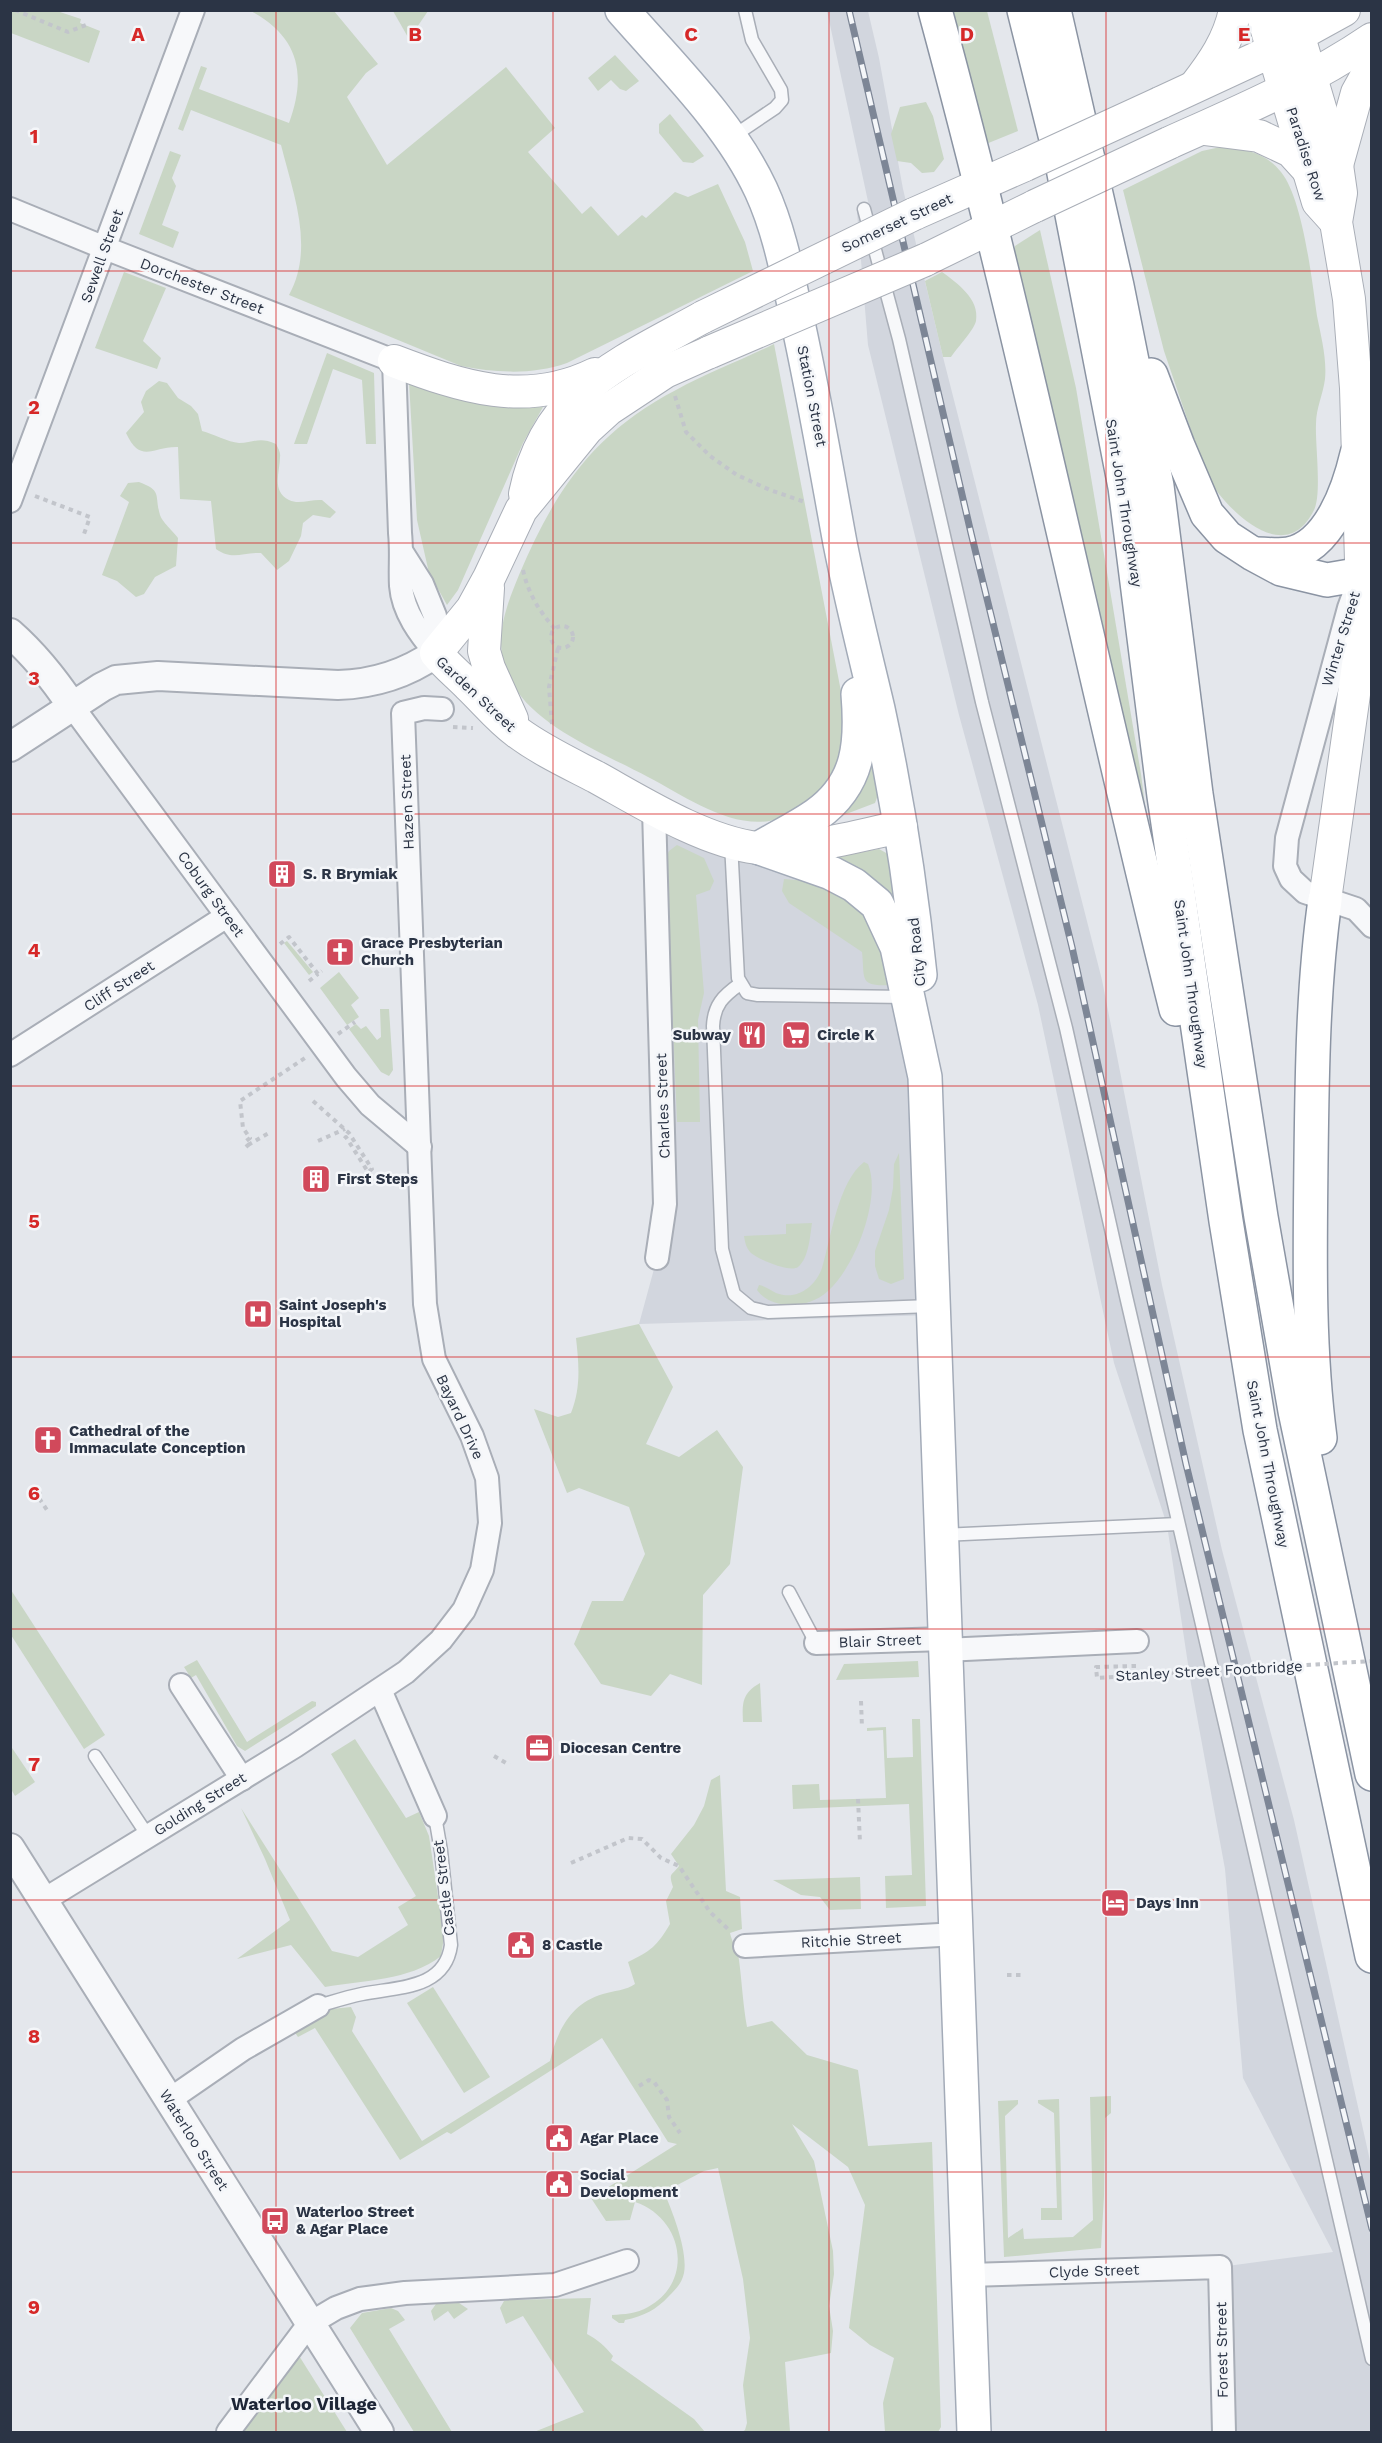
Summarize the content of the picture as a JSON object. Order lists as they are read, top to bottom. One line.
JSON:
{"streets":{"main road":["Paradise Row","Somerset Street","Station Street","Saint John Throughway","Winter Street","Garden Street","City Road"],"street":["Sewell Street","Dorchester Street","Hazen Street","Coburg Street","Cliff Street","Charles Street","Bayard Drive","Blair Street","Golding Street","Castle Street","Ritchie Street","Waterloo Street","Clyde Street","Forest Street"],"path":["Stanley Street Footbridge"]},"crossings":[["Paradise Row","Somerset Street"],["Paradise Row","Winter Street"],["Somerset Street","Garden Street"],["Sewell Street","Dorchester Street"],["Station Street","Garden Street"],["Station Street","City Road"],["Garden Street","Coburg Street"],["Garden Street","City Road"],["Garden Street","Charles Street"],["Hazen Street","Coburg Street"],["Hazen Street","Bayard Drive"],["Coburg Street","Cliff Street"],["Coburg Street","Bayard Drive"],["Bayard Drive","Golding Street"],["Bayard Drive","Castle Street"],["Golding Street","Waterloo Street"],["Castle Street","Waterloo Street"],["Clyde Street","Forest Street"]],"districts":["Waterloo Village"],"places":{"building":["S. R Brymiak","First Steps"],"church":["Grace Presbyterian Church","Cathedral of the Immaculate Conception"],"restaurant":["Subway"],"supermarket":["Circle K"],"hospital":["Saint Joseph's Hospital"],"office":["Diocesan Centre"],"hotel":["Days Inn"],"public building":["8 Castle","Agar Place","Social Development"],"bus stop":["Waterloo Street & Agar Place"]},"grid":{"columns":["A","B","C","D","E"],"rows":["1","2","3","4","5","6","7","8","9"]}}
